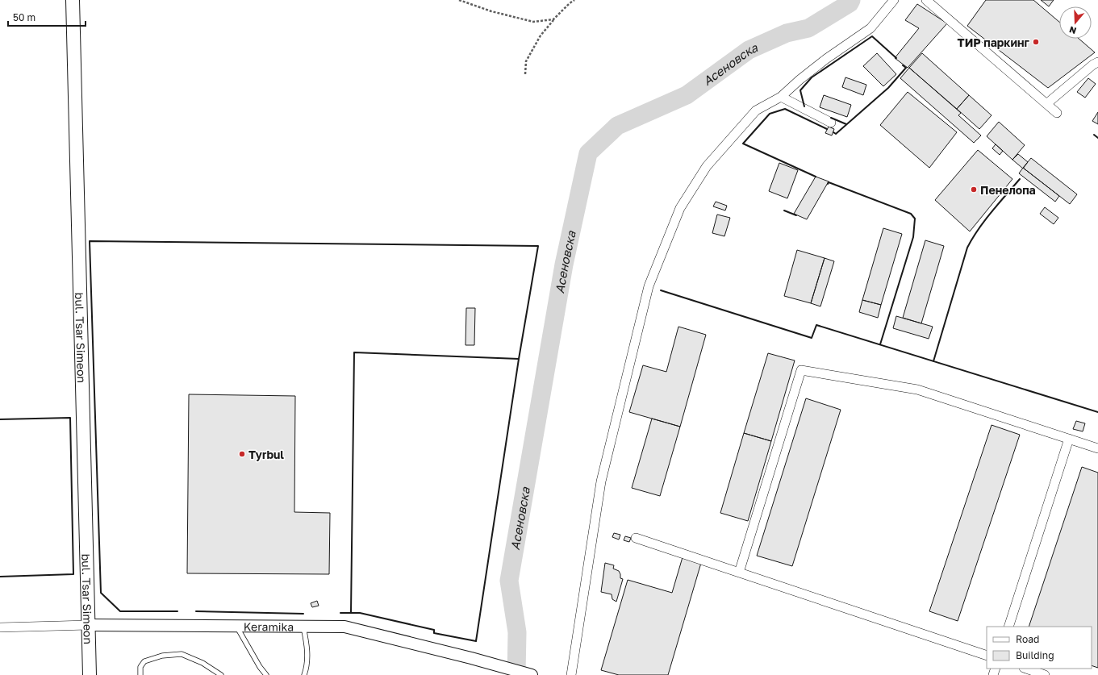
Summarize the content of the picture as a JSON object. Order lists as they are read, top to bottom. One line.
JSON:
{"streets":{"main road":["bul. Tsar Simeon"],"street":["Keramika"]},"crossings":[["bul. Tsar Simeon","Keramika"]],"water":["Асеновска"],"places":["ТИР паркинг","Пенелопа","Tyrbul"],"legend":["Road","Building"],"scale_bar":"50 m","north":"bottom"}
